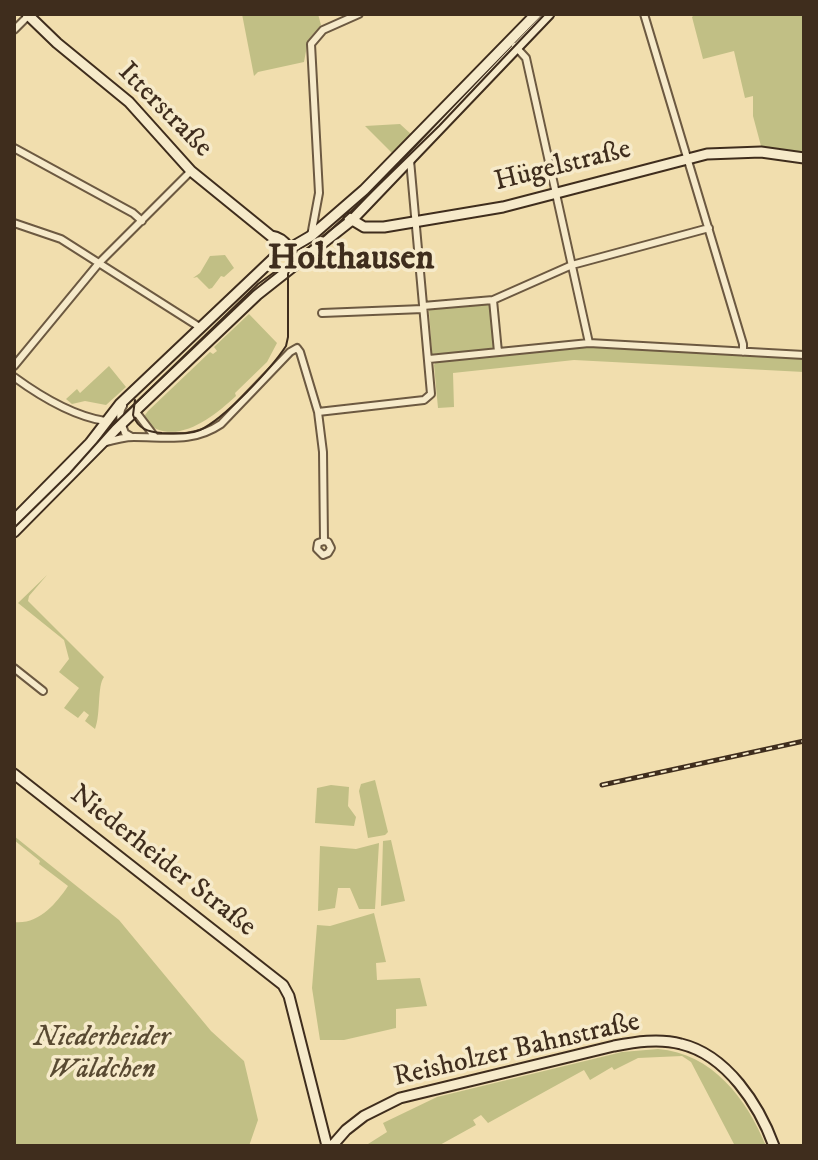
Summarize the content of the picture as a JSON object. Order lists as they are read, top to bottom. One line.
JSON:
{"streets":{"main road":["Itterstraße","Hügelstraße","Niederheider Straße","Reisholzer Bahnstraße"]},"districts":["Holthausen"],"parks":["Niederheider Wäldchen"]}
